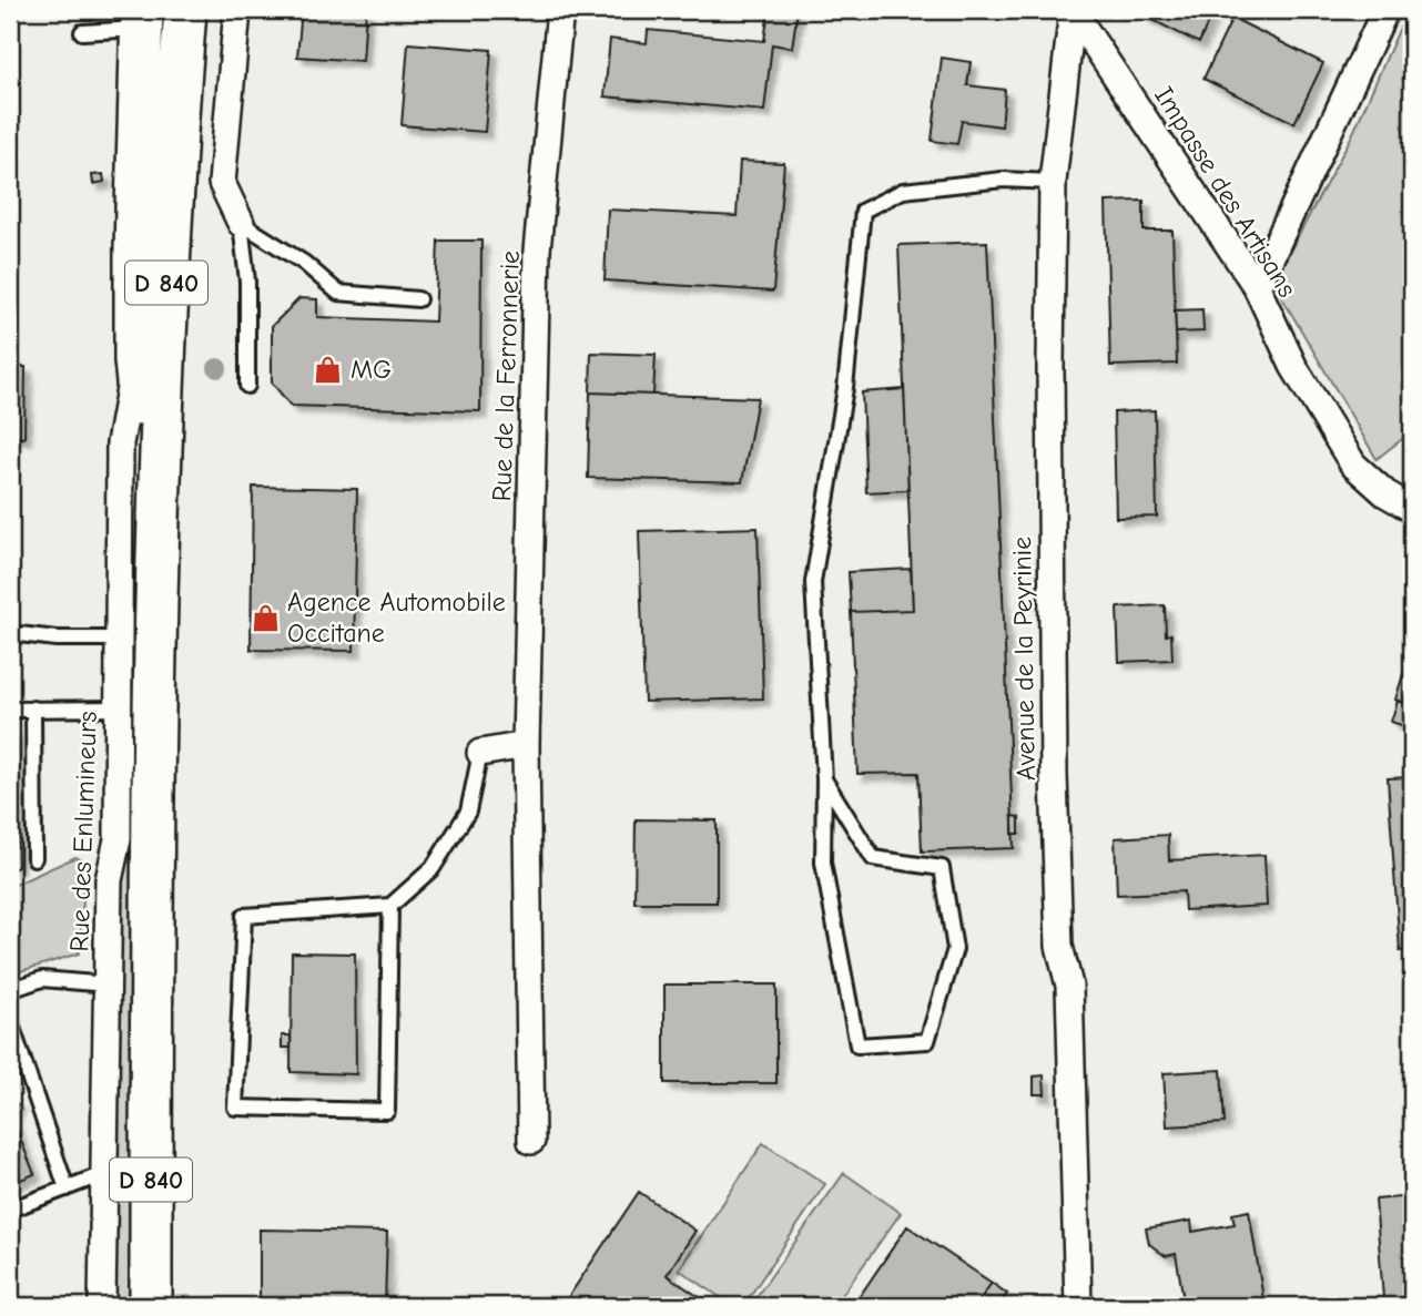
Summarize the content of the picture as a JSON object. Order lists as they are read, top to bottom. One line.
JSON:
{"streets":{"main road":["D 840"],"street":["Impasse des Artisans","Rue de la Ferronnerie","Avenue de la Peyrinie","Rue des Enlumineurs"]},"crossings":[["Impasse des Artisans","Avenue de la Peyrinie"],["D 840","Rue des Enlumineurs"]],"places":{"shop":["MG","Agence Automobile Occitane"]}}
